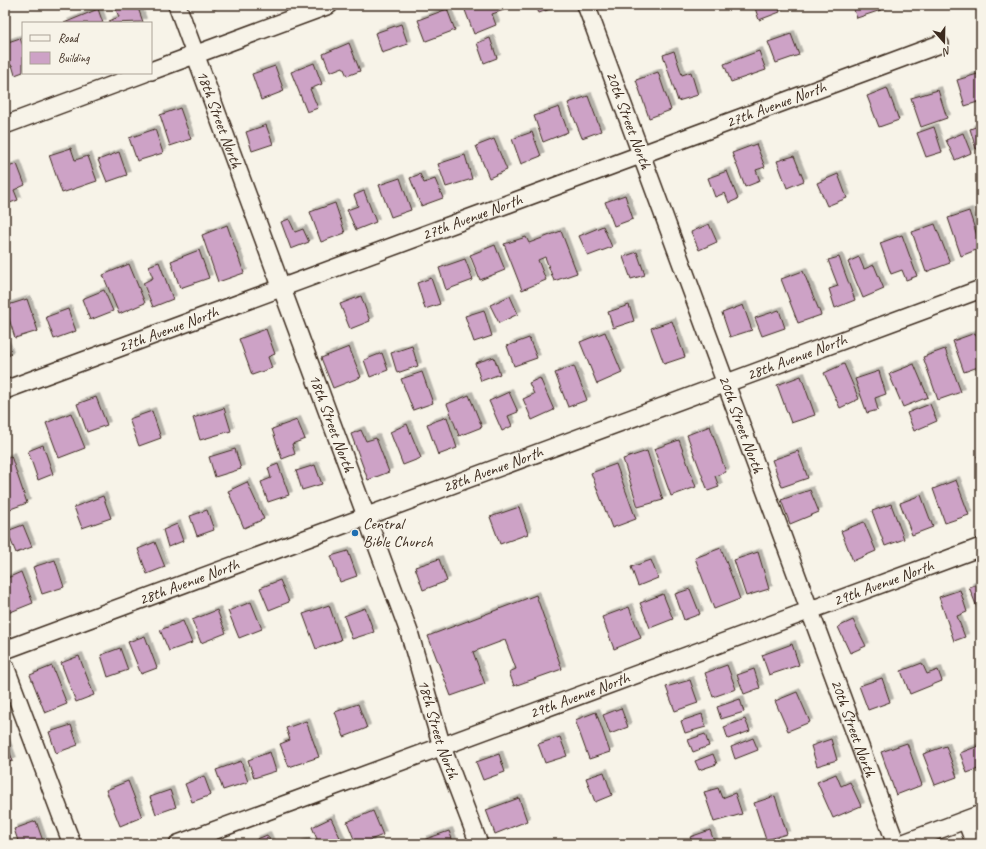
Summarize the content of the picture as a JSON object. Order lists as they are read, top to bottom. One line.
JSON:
{"streets":{"street":["27th Avenue North","18th Street North","20th Street North","28th Avenue North","29th Avenue North"]},"crossings":[["27th Avenue North","18th Street North"],["27th Avenue North","20th Street North"],["18th Street North","28th Avenue North"],["18th Street North","29th Avenue North"],["20th Street North","28th Avenue North"],["20th Street North","29th Avenue North"]],"places":["Central Bible Church"],"legend":["Road","Building"],"north":"bottom"}
